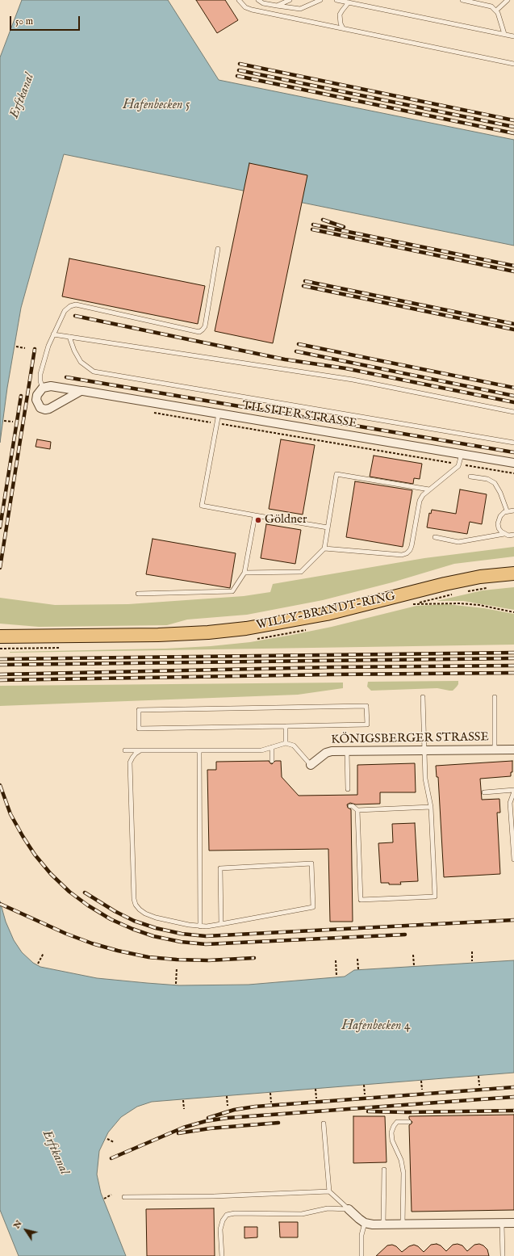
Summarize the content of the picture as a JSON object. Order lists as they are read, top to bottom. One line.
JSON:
{"streets":{"main road":["WILLY-BRANDT-RING"],"street":["TILSITER STRASSE","KÖNIGSBERGER STRASSE"]},"water":["Erftkanal","Hafenbecken 5","Hafenbecken 4"],"places":["Göldner"],"scale_bar":"50 m","north":"top left"}
